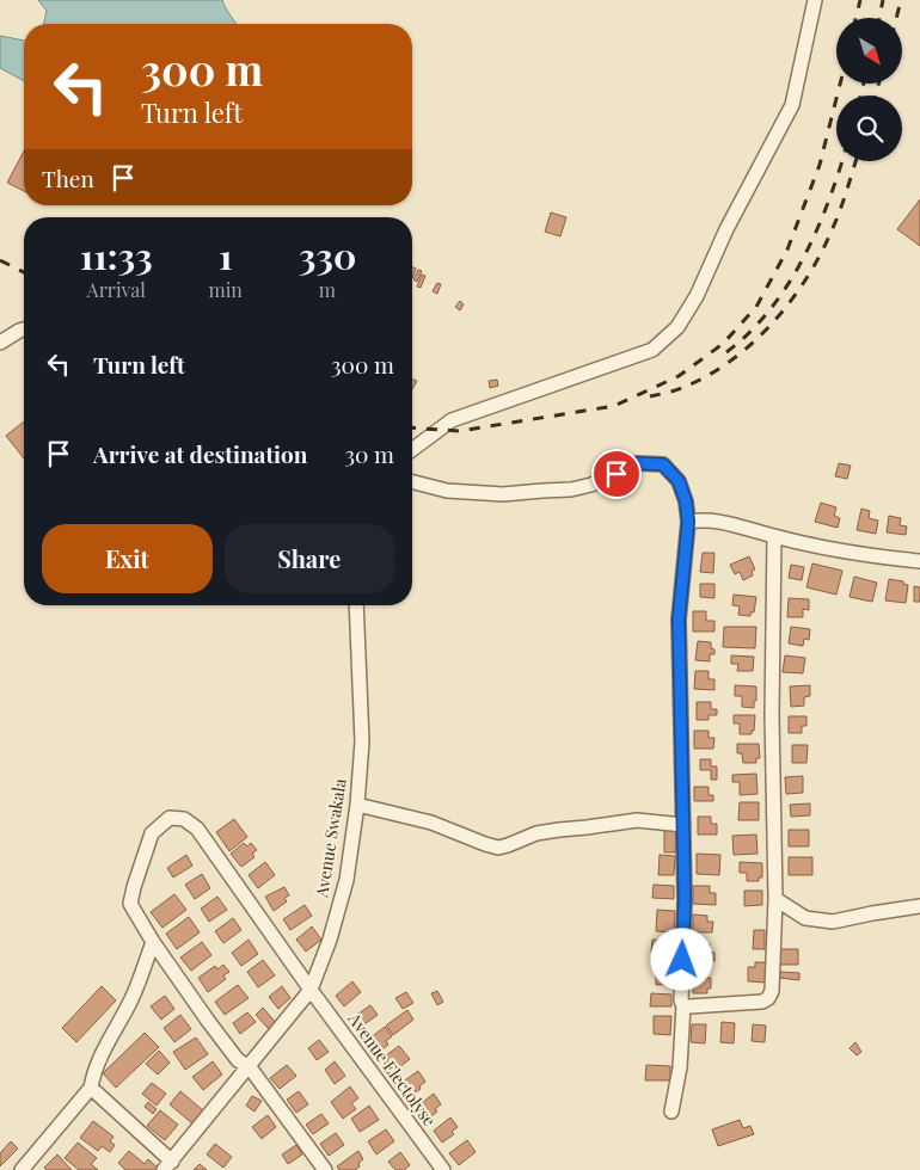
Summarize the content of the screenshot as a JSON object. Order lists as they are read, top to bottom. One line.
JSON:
{"streets":{"street":["Avenue Swakala","Avenue Electolyse"]},"crossings":[["Avenue Swakala","Avenue Electolyse"]],"north":"bottom right","page":{"turn":["300 m","Turn left"],"then":"Then","eta":["11:33","Arrival","1","min","330","m"],"list":[{"name":"Turn left","value":"300 m"},{"name":"Arrive at destination","value":"30 m"}],"buttons":["Exit","Share"]}}
